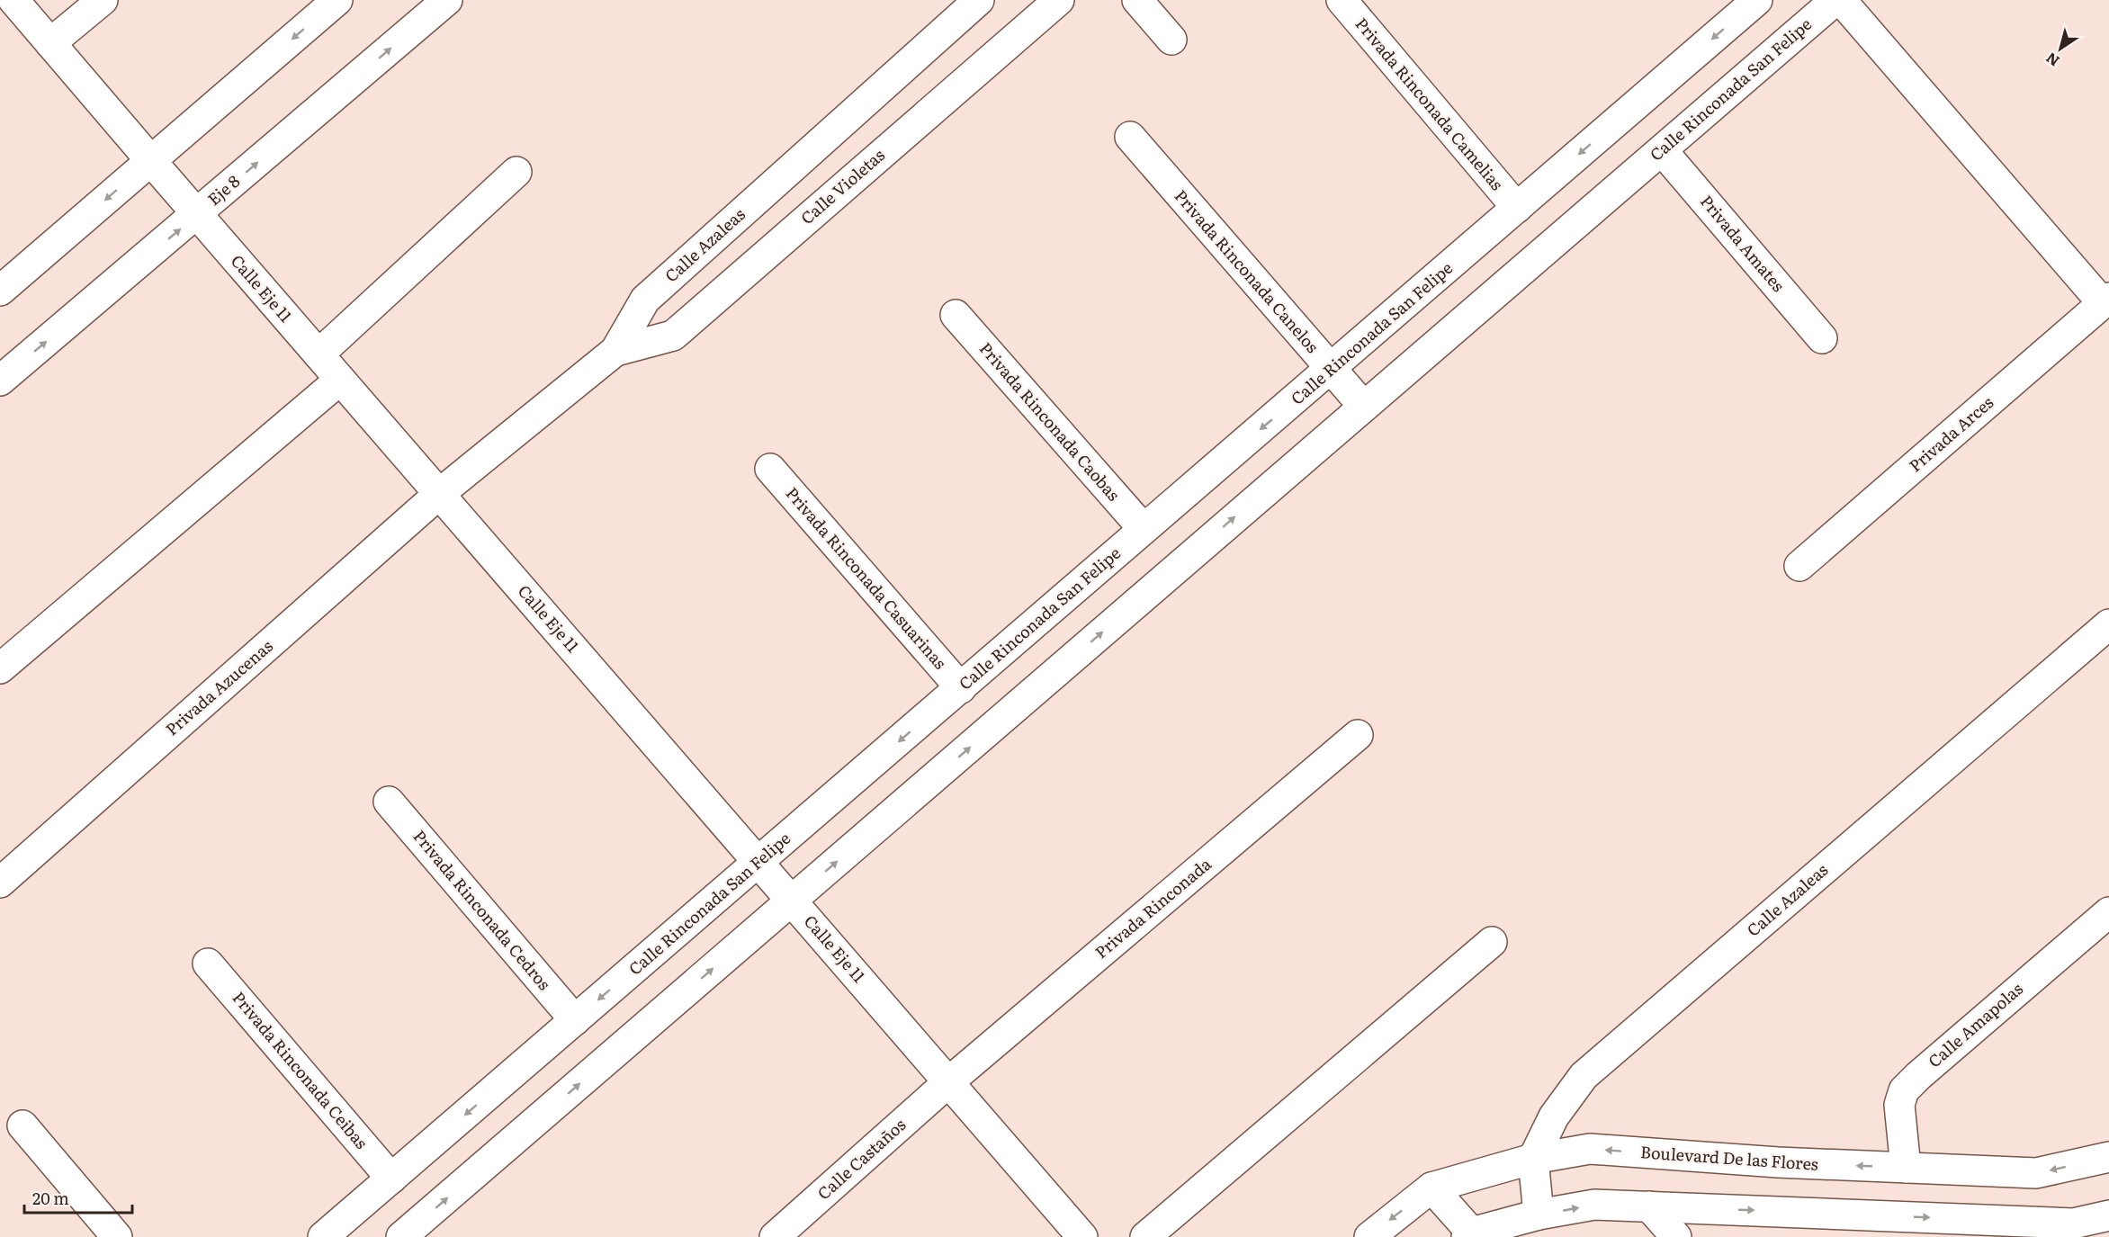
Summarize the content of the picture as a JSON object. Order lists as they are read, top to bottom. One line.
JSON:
{"streets":{"street":["Calle Rinconada San Felipe","Privada Rinconada Camelias","Calle Violetas","Eje 8","Privada Amates","Calle Azaleas","Privada Rinconada Canelos","Calle Eje 11","Privada Rinconada Caobas","Privada Arces","Privada Rinconada Casuarinas","Privada Azucenas","Privada Rinconada","Privada Rinconada Cedros","Calle Amapolas","Privada Rinconada Ceibas","Boulevard De las Flores","Calle Castaños"]},"crossings":[["Calle Rinconada San Felipe","Privada Rinconada Camelias"],["Calle Rinconada San Felipe","Privada Amates"],["Calle Rinconada San Felipe","Privada Rinconada Canelos"],["Calle Rinconada San Felipe","Calle Eje 11"],["Calle Rinconada San Felipe","Privada Rinconada Caobas"],["Calle Rinconada San Felipe","Privada Rinconada Casuarinas"],["Calle Rinconada San Felipe","Privada Rinconada Cedros"],["Calle Rinconada San Felipe","Privada Rinconada Ceibas"],["Calle Violetas","Calle Azaleas"],["Eje 8","Calle Eje 11"],["Calle Azaleas","Calle Eje 11"],["Calle Azaleas","Privada Azucenas"],["Calle Azaleas","Boulevard De las Flores"],["Calle Eje 11","Privada Azucenas"],["Calle Eje 11","Privada Rinconada"],["Calle Eje 11","Calle Castaños"],["Privada Rinconada","Calle Castaños"],["Calle Amapolas","Boulevard De las Flores"]],"scale_bar":"20 m","north":"bottom left"}
